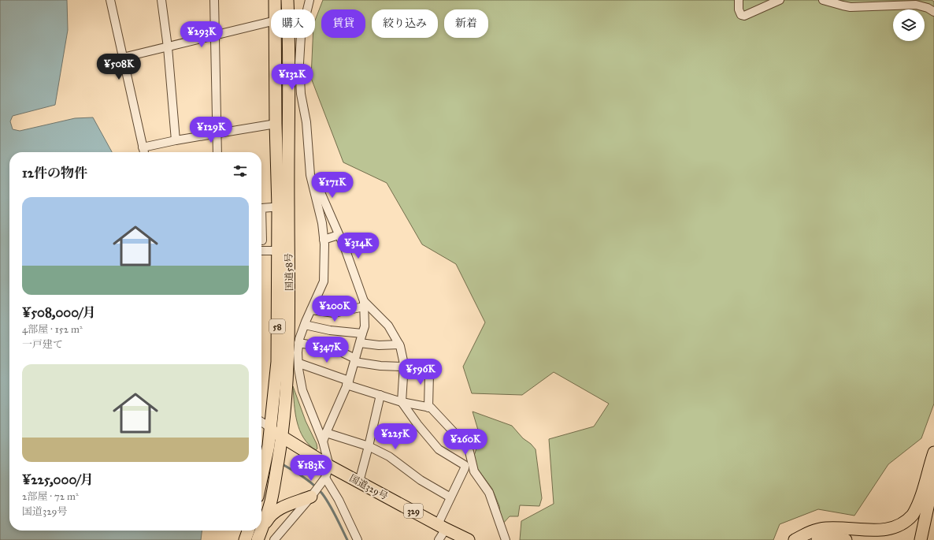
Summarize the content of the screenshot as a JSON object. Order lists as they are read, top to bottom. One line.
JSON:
{"streets":{"highway":["国道58号","58","国道329号","329"]},"crossings":[["国道58号","国道329号"]],"page":{"chip":["購入","賃貸","絞り込み","新着"],"price":["¥293K","¥508K","¥132K","¥129K","¥171K","¥314K","¥200K","¥347K","¥596K","¥225K","¥260K","¥183K"],"heading":"12件の物件","list":[{"name":"¥508,000/月","note":"4部屋 · 152 m² · 一戸建て"},{"name":"¥225,000/月","note":"2部屋 · 72 m² · 国道329号"}]}}
